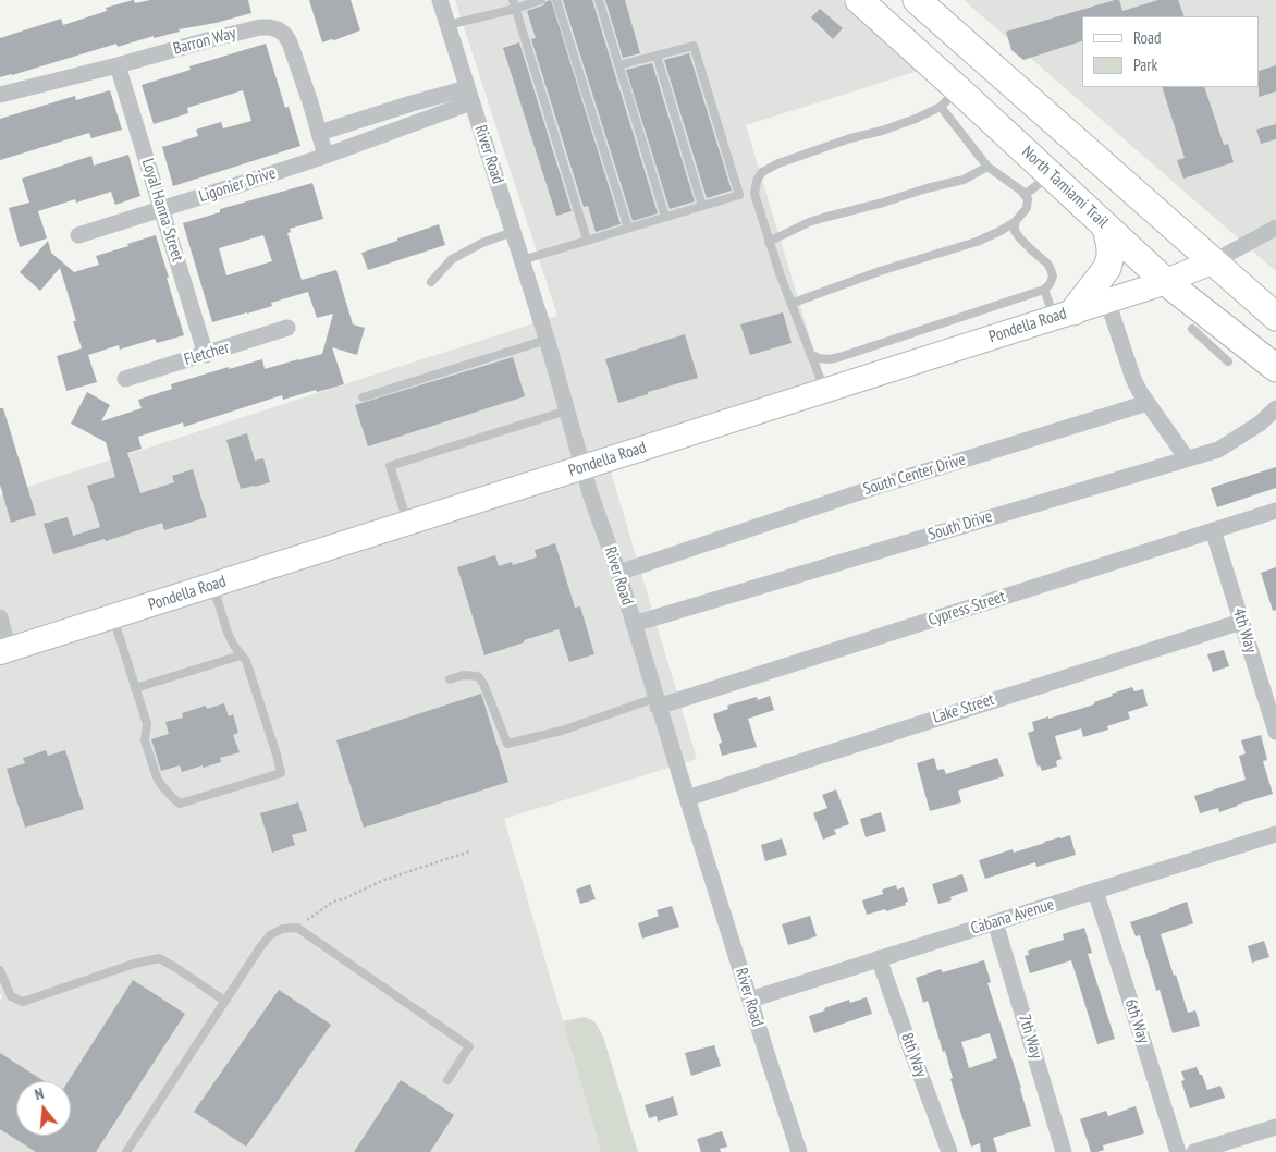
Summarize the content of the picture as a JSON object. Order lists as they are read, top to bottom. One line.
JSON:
{"streets":{"main road":["North Tamiami Trail","Pondella Road"],"street":["Barron Way","River Road","Ligonier Drive","Loyal Hanna Street","Fletcher","South Center Drive","South Drive","Cypress Street","4th Way","Lake Street","Cabana Avenue","6th Way","7th Way","8th Way"]},"crossings":[["Barron Way","Ligonier Drive"],["Barron Way","Loyal Hanna Street"],["River Road","Ligonier Drive"],["River Road","Pondella Road"],["River Road","South Center Drive"],["River Road","South Drive"],["River Road","Cypress Street"],["River Road","Lake Street"],["River Road","Cabana Avenue"],["Ligonier Drive","Loyal Hanna Street"],["North Tamiami Trail","Pondella Road"],["Loyal Hanna Street","Fletcher"],["Cypress Street","4th Way"],["4th Way","Lake Street"],["Cabana Avenue","6th Way"],["Cabana Avenue","7th Way"],["Cabana Avenue","8th Way"]],"legend":["Road","Park"],"north":"top"}
